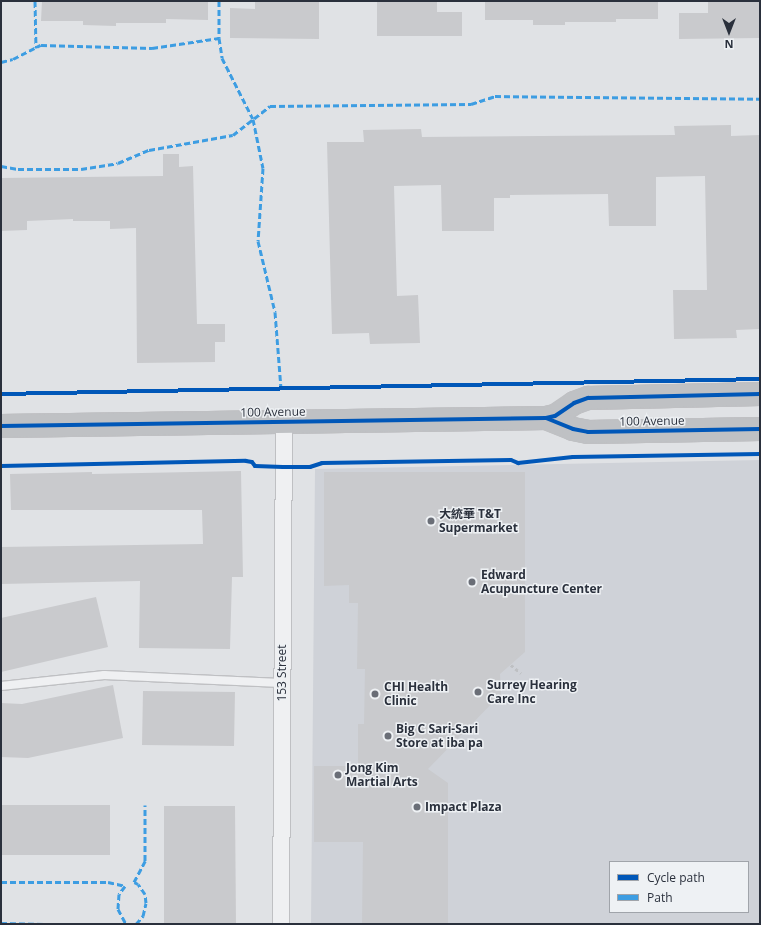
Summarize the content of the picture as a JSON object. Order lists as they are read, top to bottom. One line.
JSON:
{"streets":{"main road":["100 Avenue"],"street":["153 Street"]},"crossings":[["100 Avenue","153 Street"]],"places":["大統華 T&T Supermarket","Edward Acupuncture Center","Surrey Hearing Care Inc","CHI Health Clinic","Big C Sari-Sari Store at iba pa","Jong Kim Martial Arts","Impact Plaza"],"legend":["Cycle path","Path"],"north":"bottom"}
